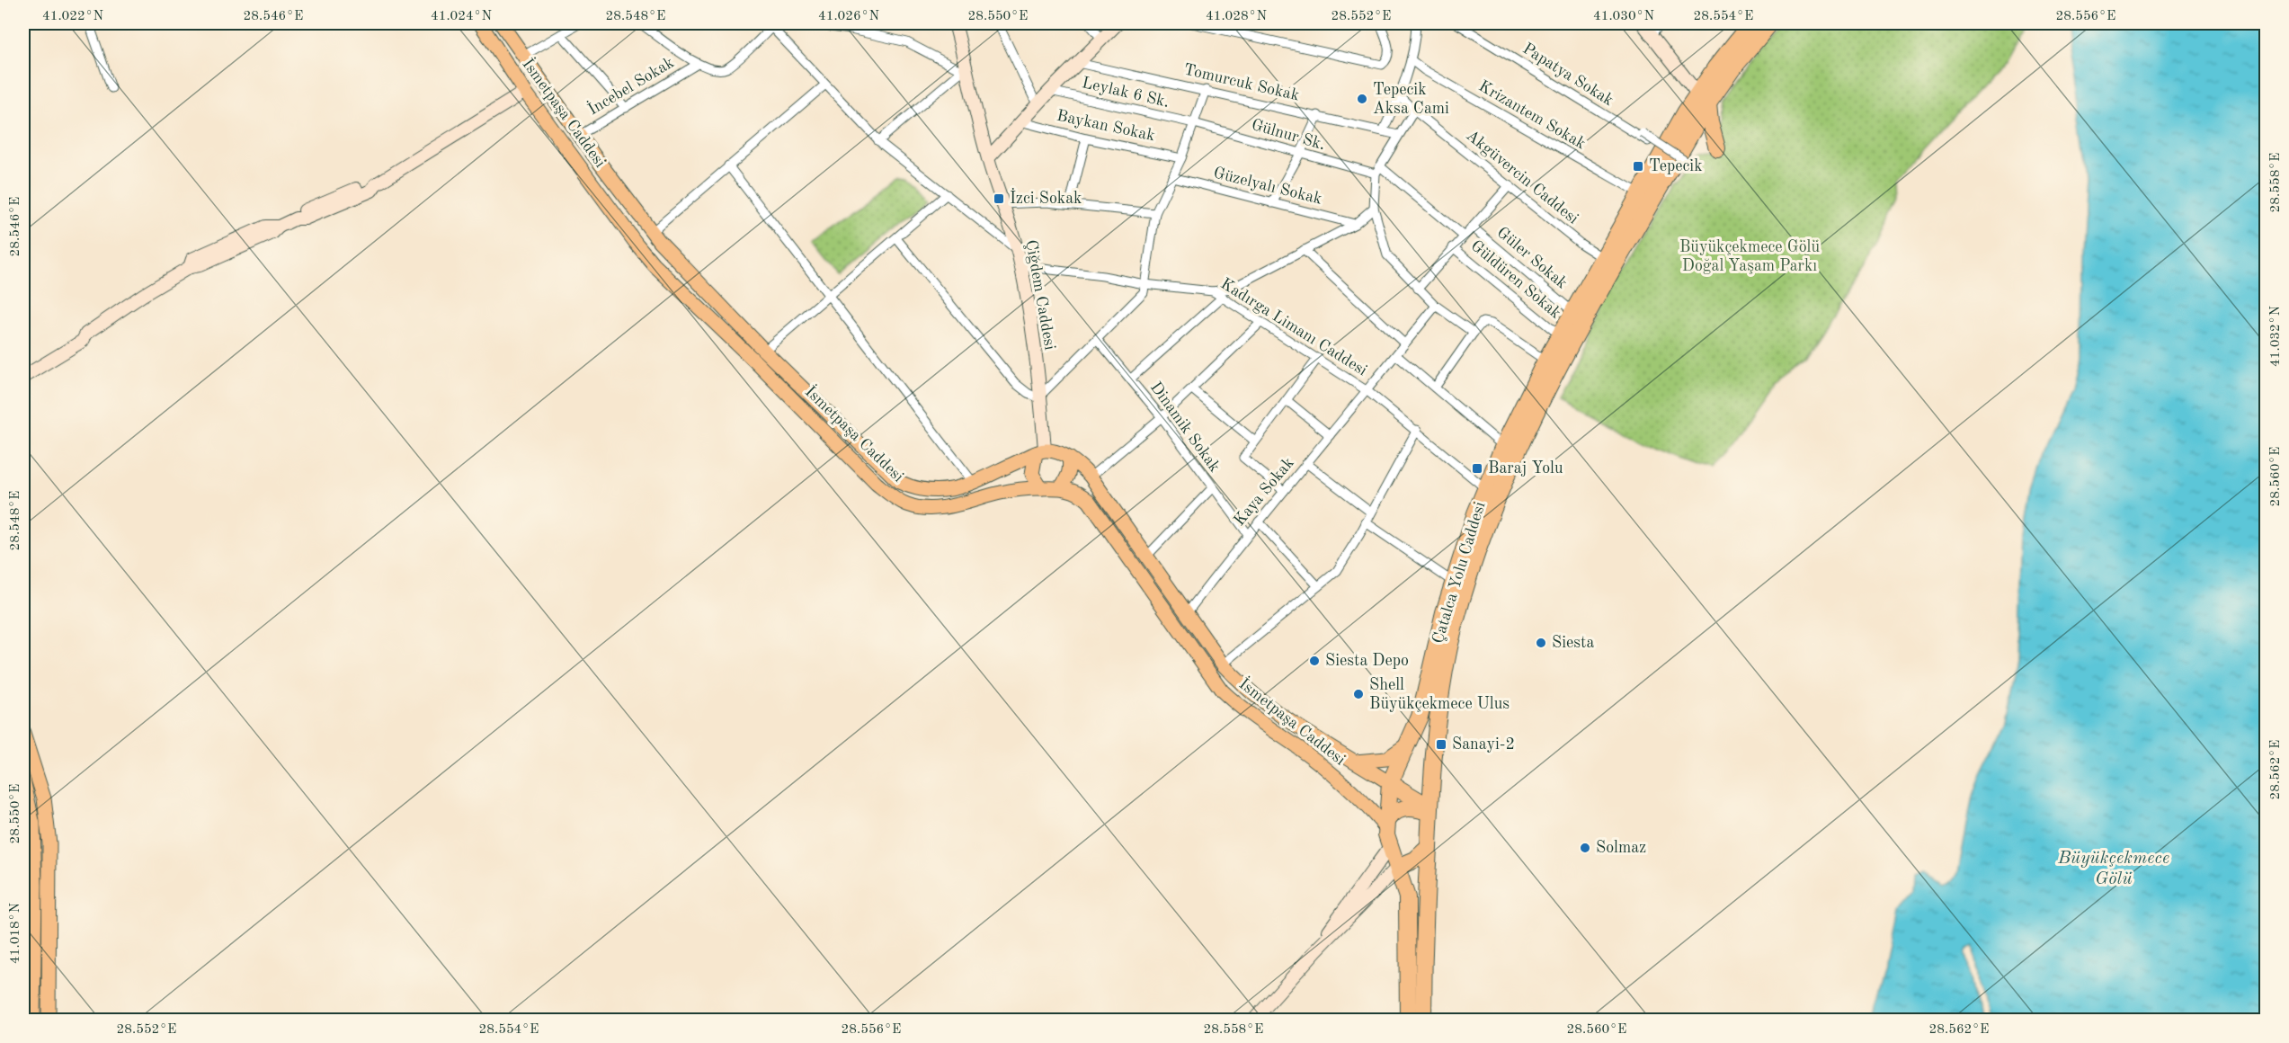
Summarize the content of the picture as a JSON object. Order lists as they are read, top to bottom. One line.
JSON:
{"streets":{"highway":["Çatalca Yolu Caddesi"],"main road":["İsmetpaşa Caddesi","Çiğdem Caddesi"],"street":["Papatya Sokak","Tomurcuk Sokak","İncebel Sokak","Leylak 6 Sk.","Krizantem Sokak","Baykan Sokak","Gülnur Sk.","Akgüvercin Caddesi","Güzelyalı Sokak","Güler Sokak","Güldüren Sokak","Kadırga Limanı Caddesi","Dinamik Sokak","Kaya Sokak"]},"crossings":[["Papatya Sokak","Çatalca Yolu Caddesi"],["İncebel Sokak","İsmetpaşa Caddesi"],["Leylak 6 Sk.","Gülnur Sk."],["İsmetpaşa Caddesi","Çiğdem Caddesi"],["İsmetpaşa Caddesi","Kaya Sokak"],["İsmetpaşa Caddesi","Çatalca Yolu Caddesi"],["Krizantem Sokak","Çatalca Yolu Caddesi"],["Akgüvercin Caddesi","Çatalca Yolu Caddesi"],["Güler Sokak","Çatalca Yolu Caddesi"],["Güldüren Sokak","Çatalca Yolu Caddesi"],["Çiğdem Caddesi","Kadırga Limanı Caddesi"],["Kadırga Limanı Caddesi","Kaya Sokak"],["Kadırga Limanı Caddesi","Çatalca Yolu Caddesi"],["Dinamik Sokak","Kaya Sokak"]],"water":["Büyükçekmece Gölü"],"parks":["Büyükçekmece Gölü Doğal Yaşam Parkı"],"places":{"other":["Tepecik Aksa Cami","Siesta","Siesta Depo","Shell Büyükçekmece Ulus","Solmaz"],"transit":["Tepecik","İzci Sokak","Baraj Yolu","Sanayi-2"]},"coordinates":["41.022°N","28.546°E","41.024°N","28.548°E","41.026°N","28.550°E","41.028°N","28.552°E","41.030°N","28.554°E","28.556°E","28.558°E","41.032°N","28.560°E","28.562°E","41.018°N"]}
